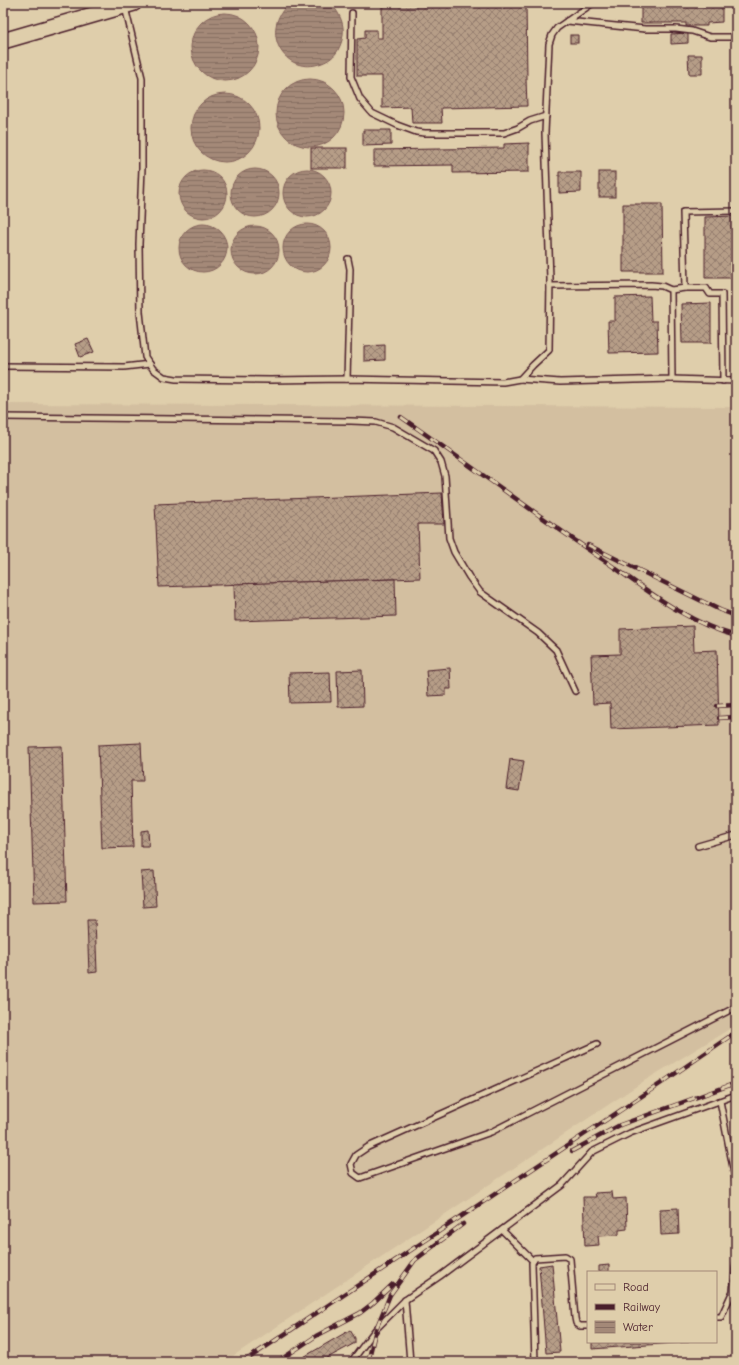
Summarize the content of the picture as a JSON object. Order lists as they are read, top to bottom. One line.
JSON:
{"legend":["Road","Railway","Water"]}
